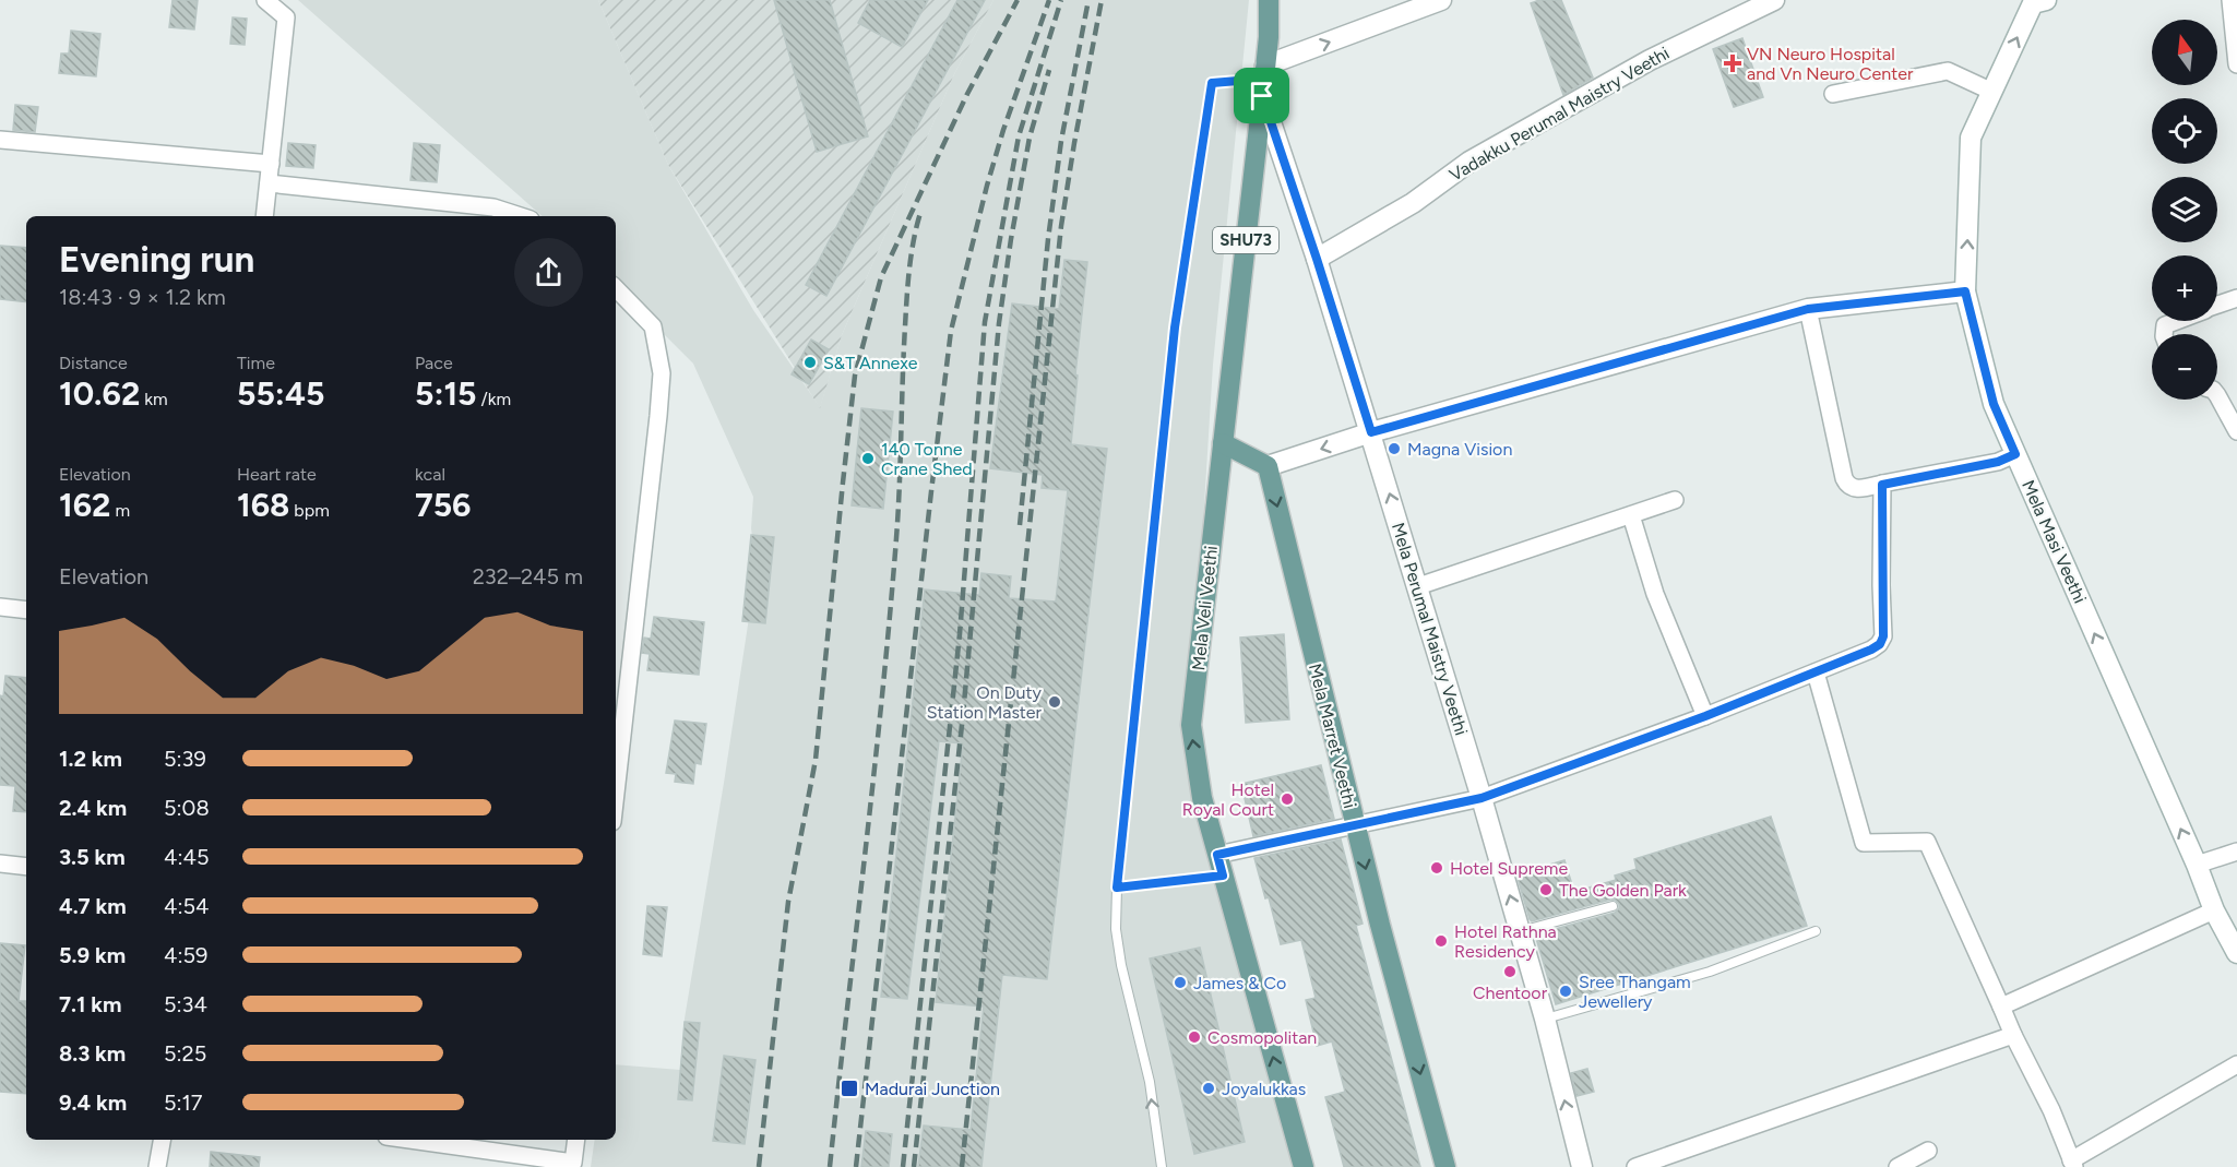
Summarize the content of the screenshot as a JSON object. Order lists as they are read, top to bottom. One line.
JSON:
{"streets":{"main road":["SHU73","Mela Veli Veethi","Mela Marret Veethi"],"street":["Vadakku Perumal Maistry Veethi","Mela Masi Veethi","Mela Perumal Maistry Veethi"]},"crossings":[["Vadakku Perumal Maistry Veethi","Mela Perumal Maistry Veethi"],["Mela Veli Veethi","Mela Perumal Maistry Veethi"]],"one_way":["Mela Masi Veethi","Mela Veli Veethi","Mela Perumal Maistry Veethi","Mela Marret Veethi"],"places":{"health":["VN Neuro Hospital and Vn Neuro Center"],"other":["S&T Annexe","Magna Vision","140 Tonne Crane Shed","On Duty Station Master","Hotel Royal Court","Hotel Supreme","The Golden Park","Hotel Rathna Residency","Chentoor","James & Co","Sree Thangam Jewellery","Cosmopolitan","Joyalukkas"],"transit":["Madurai Junction"]},"north":"top","page":{"map_buttons":["+","−"],"heading":["Evening run","18:43 · 9 × 1.2 km"],"stats":[["Distance","10.62 km"],["Time","55:45"],["Pace","5:15 /km"],["Elevation","162 m"],["Heart rate","168 bpm"],["kcal","756"]],"chart":["Elevation","232–245 m"],"list":[{"name":"1.2 km","note":"5:39"},{"name":"2.4 km","note":"5:08"},{"name":"3.5 km","note":"4:45"},{"name":"4.7 km","note":"4:54"},{"name":"5.9 km","note":"4:59"},{"name":"7.1 km","note":"5:34"},{"name":"8.3 km","note":"5:25"},{"name":"9.4 km","note":"5:17"}]}}
